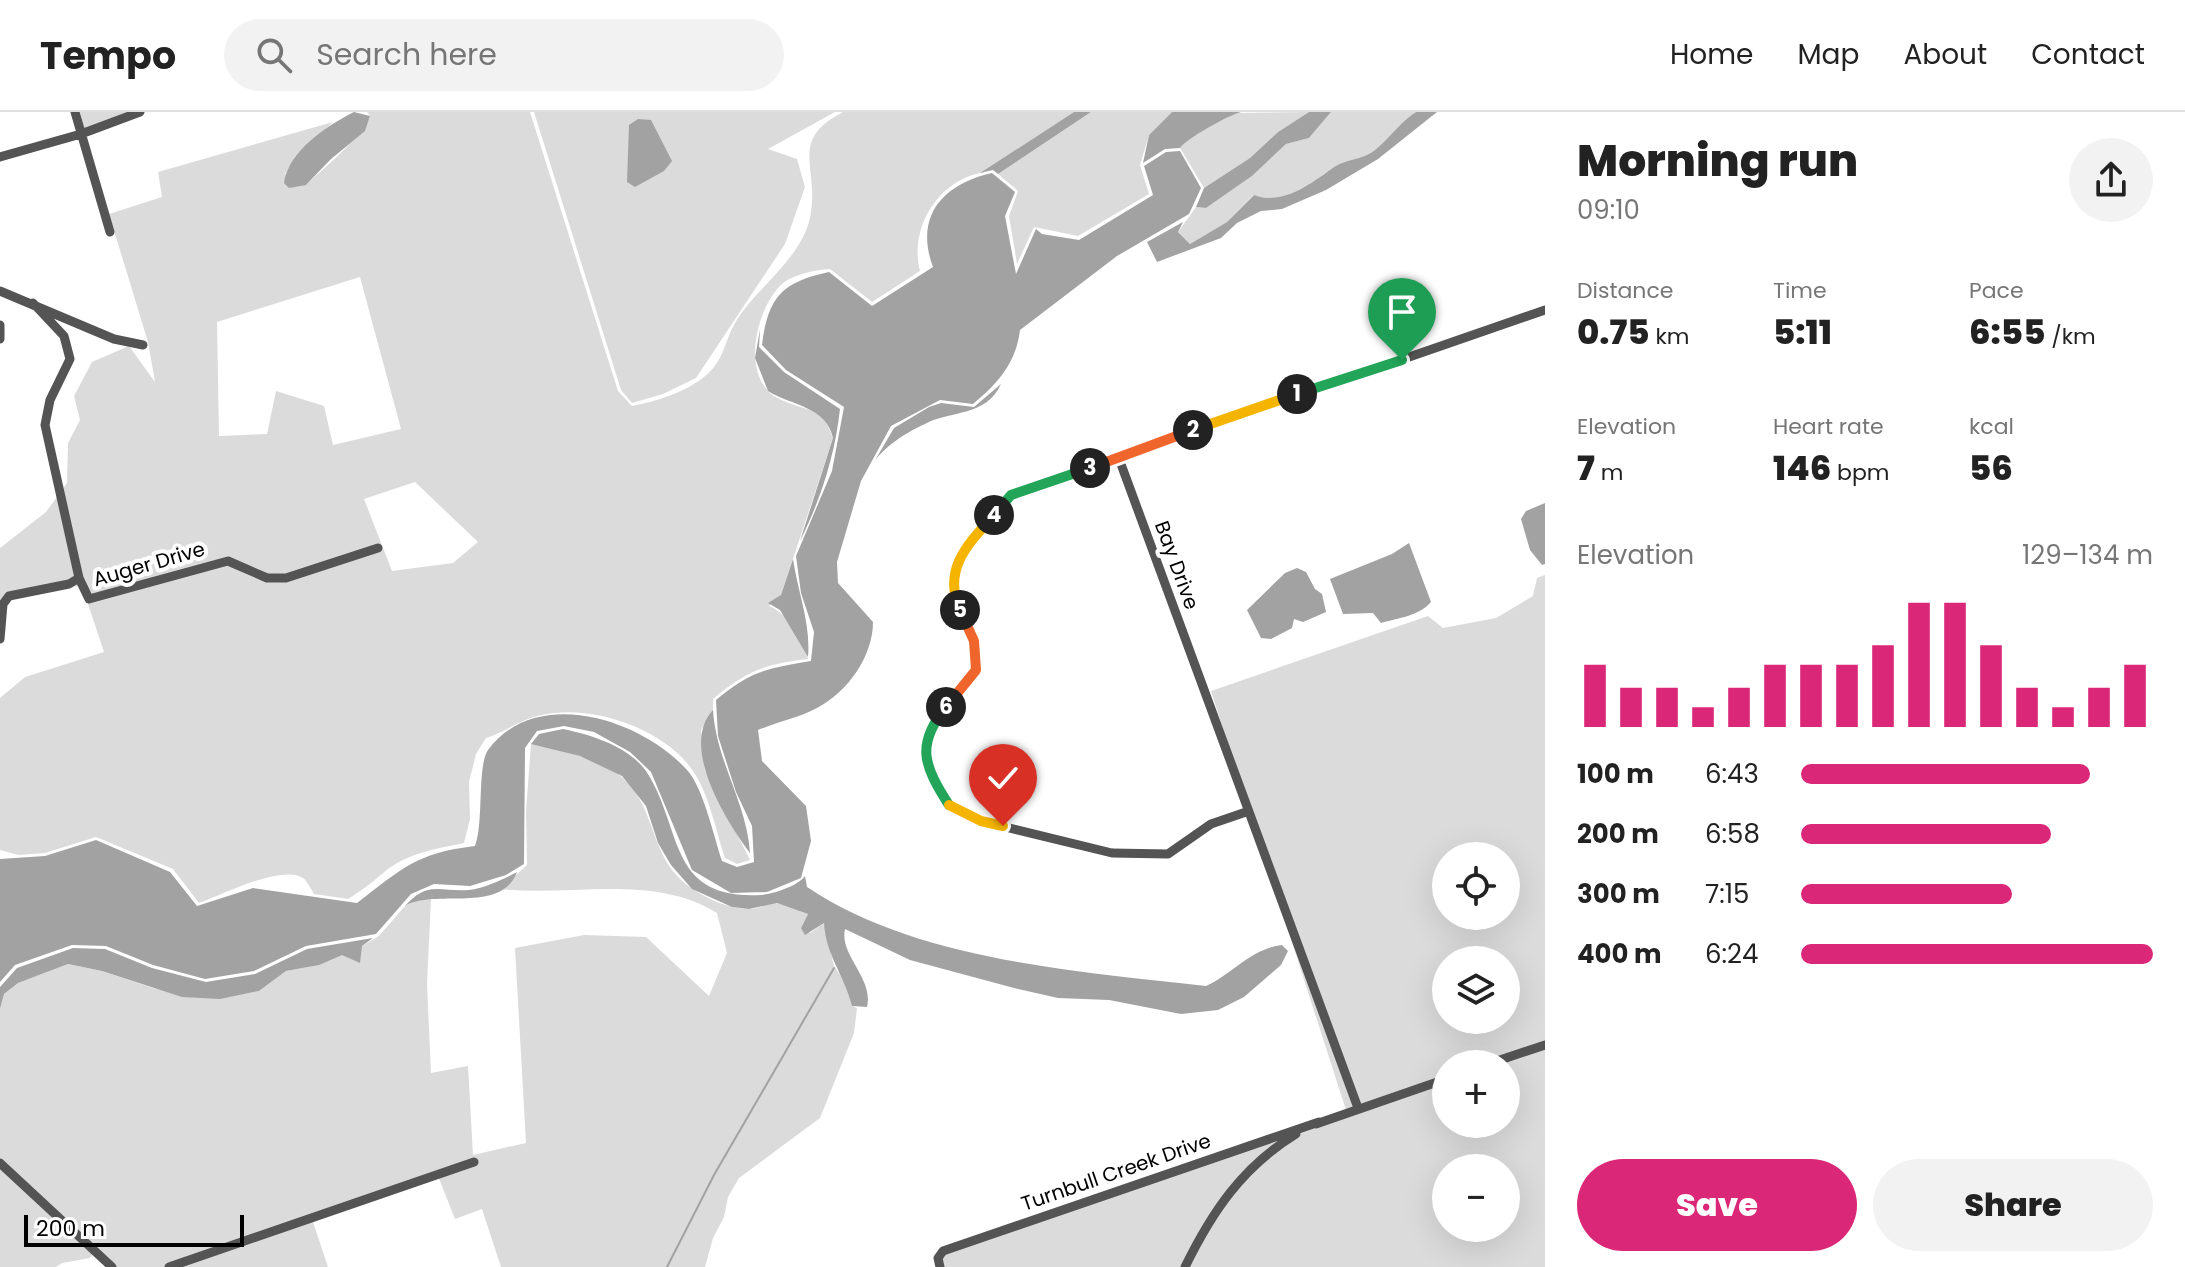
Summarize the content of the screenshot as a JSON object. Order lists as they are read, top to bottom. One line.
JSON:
{"streets":{"street":["Auger Drive","Bay Drive","Turnbull Creek Drive"]},"scale_bar":"200 m","page":{"header":"Tempo","search":"Search here","nav":["Home","Map","About","Contact"],"heading":["Morning run","09:10"],"stats":[["Distance","0.75 km"],["Time","5:11"],["Pace","6:55 /km"],["Elevation","7 m"],["Heart rate","146 bpm"],["kcal","56"]],"pins":["1","2","3","4","5","6"],"chart":["Elevation","129–134 m"],"list":[{"name":"100 m","note":"6:43"},{"name":"200 m","note":"6:58"},{"name":"300 m","note":"7:15"},{"name":"400 m","note":"6:24"}],"map_buttons":["+","−"],"buttons":["Save","Share"],"scale":"200 m"}}
